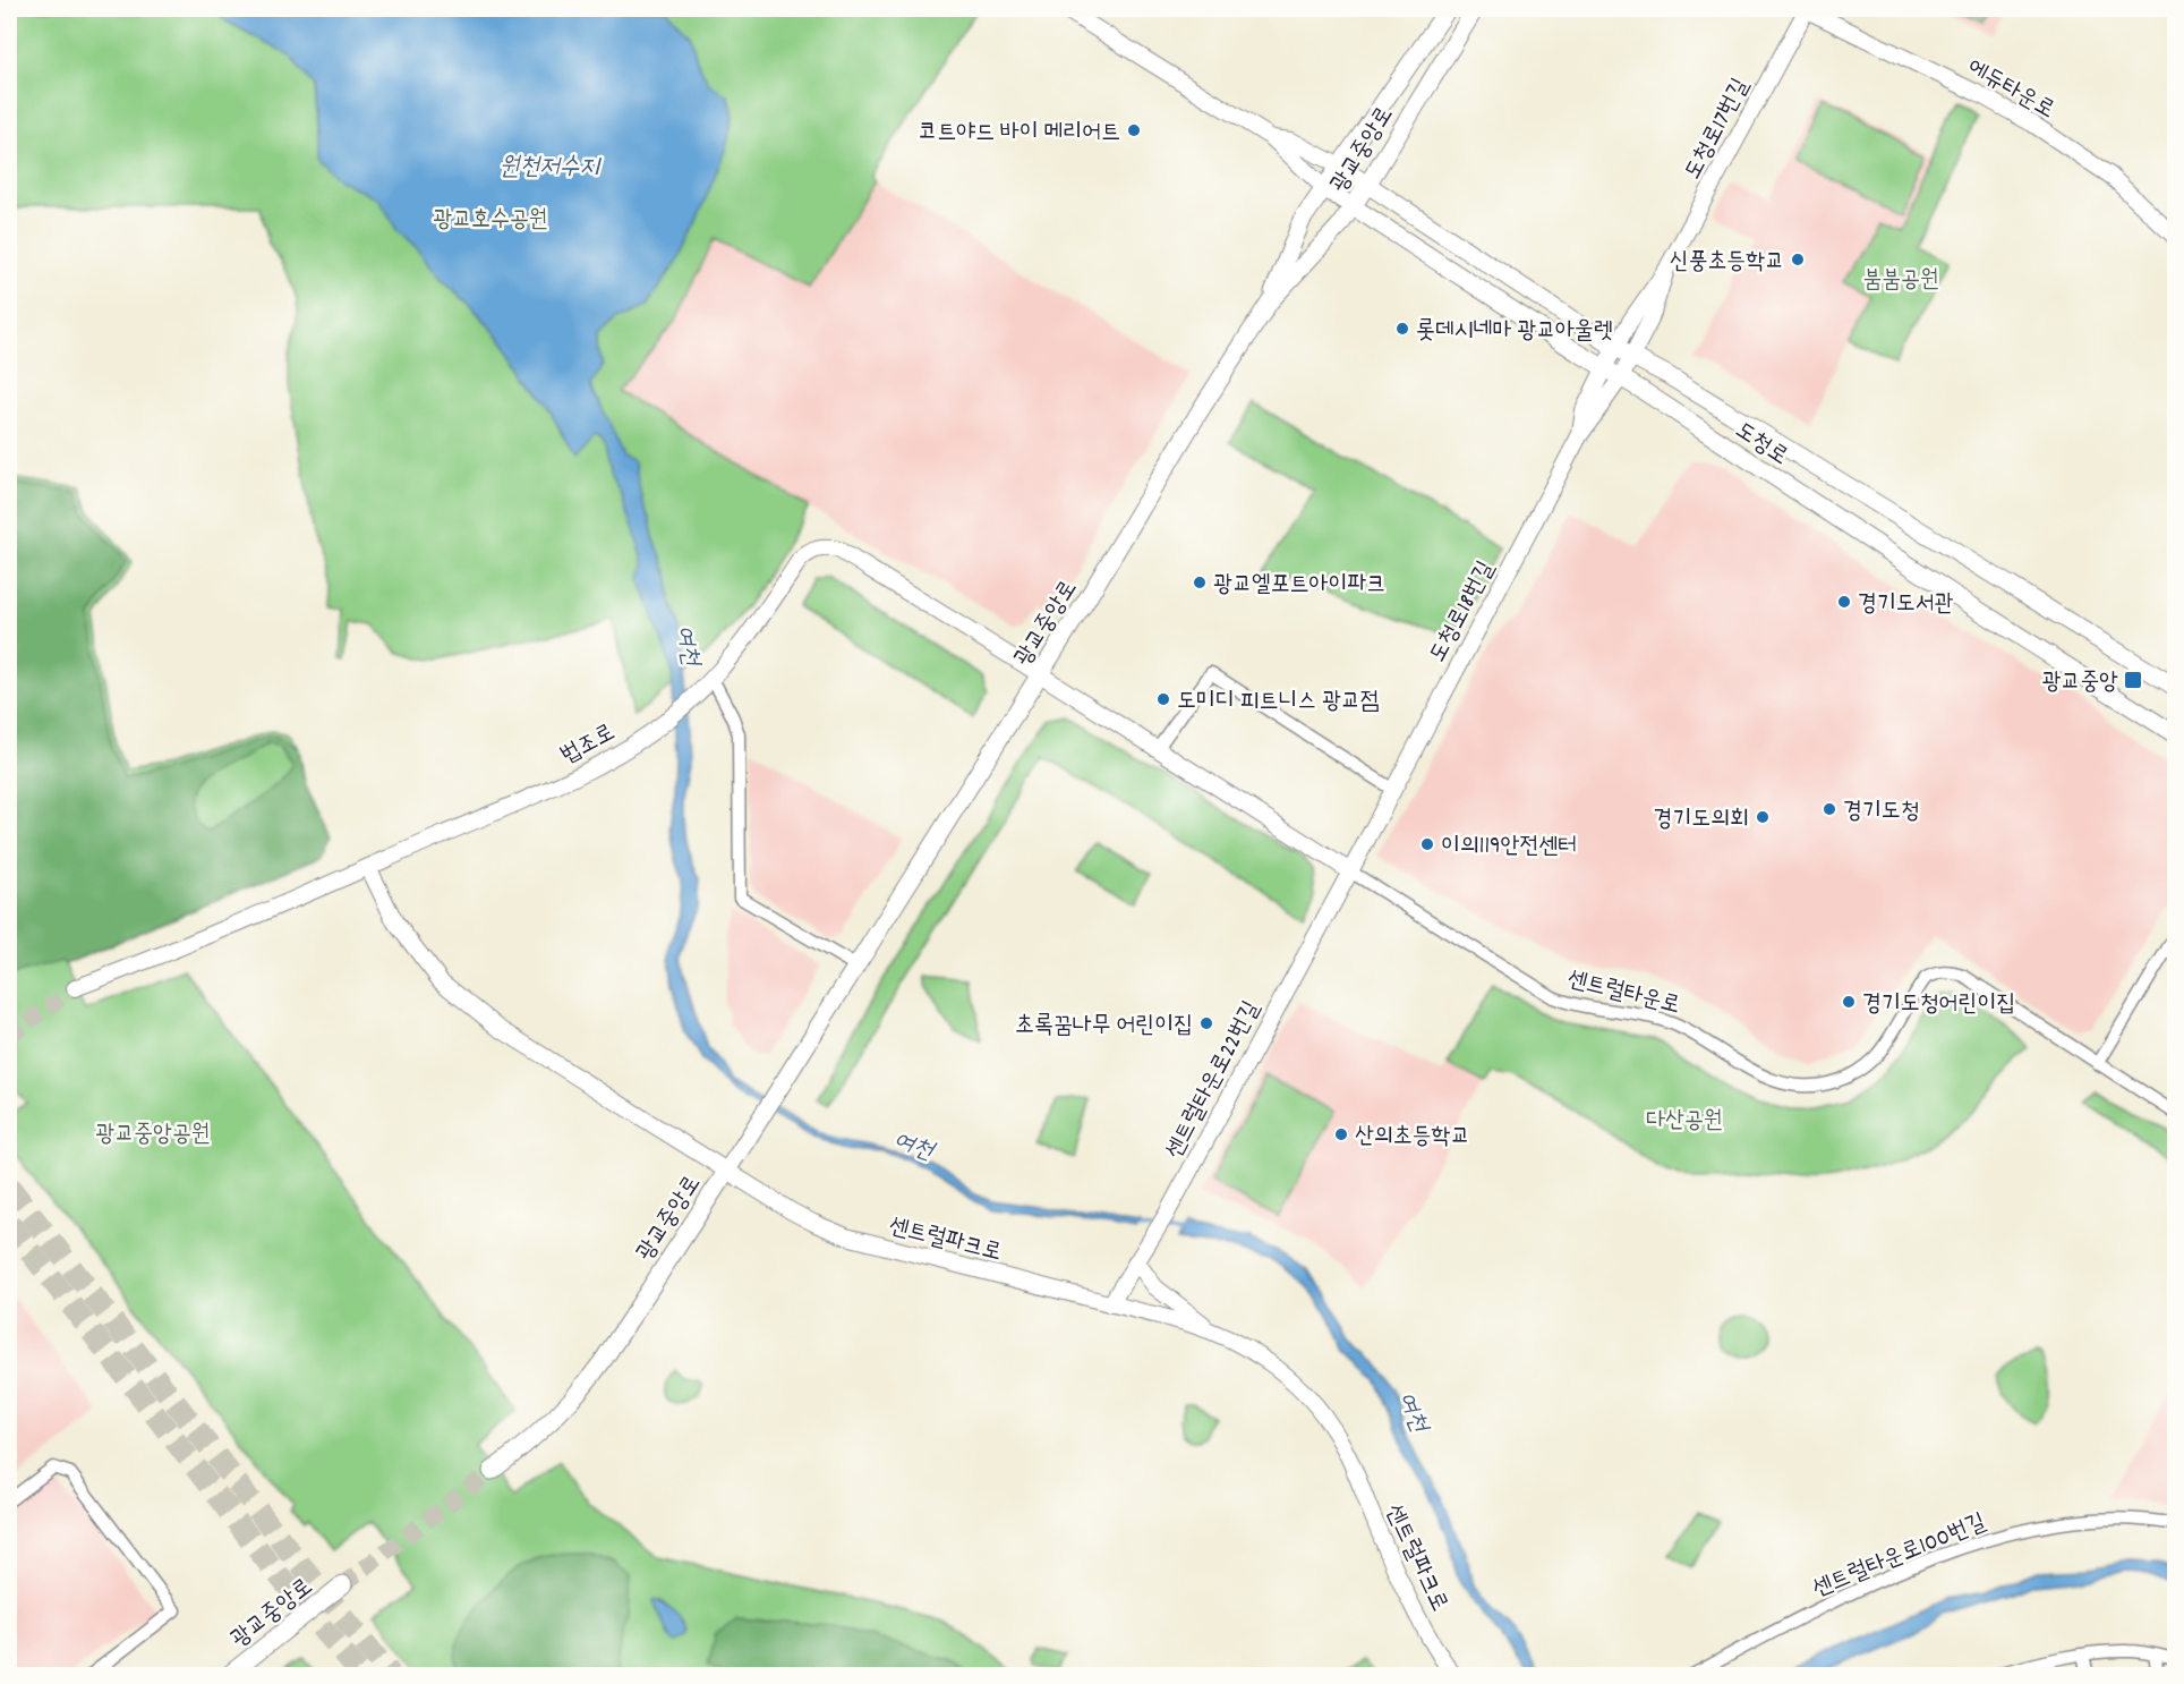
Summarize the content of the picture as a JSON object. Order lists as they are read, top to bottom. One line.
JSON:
{"streets":{"main road":["광교중앙로","도청로"],"street":["에듀타운로","도청로17번길","도청로18번길","법조로","센트럴타운로","센트럴타운로22번길","센트럴파크로","센트럴타운로100번길"]},"crossings":[["에듀타운로","도청로17번길"],["도청로17번길","도청로"],["도청로17번길","도청로18번길"],["광교중앙로","도청로"],["광교중앙로","법조로"],["광교중앙로","센트럴타운로"],["광교중앙로","센트럴파크로"],["도청로","도청로18번길"],["도청로18번길","센트럴타운로"],["도청로18번길","센트럴타운로22번길"],["법조로","센트럴타운로"],["법조로","센트럴파크로"],["센트럴타운로","센트럴타운로22번길"],["센트럴타운로22번길","센트럴파크로"]],"water":["원천저수지","여천"],"parks":["광교호수공원","붐붐공원","다산공원","광교중앙공원"],"places":{"other":["코트야드 바이 메리어트","신풍초등학교","롯데시네마 광교아울렛","광교엘포트아이파크","경기도서관","도미디 피트니스 광교점","경기도청","경기도의회","이의119안전센터","경기도청어린이집","초록꿈나무 어린이집","산의초등학교"],"transit":["광교중앙"]}}
